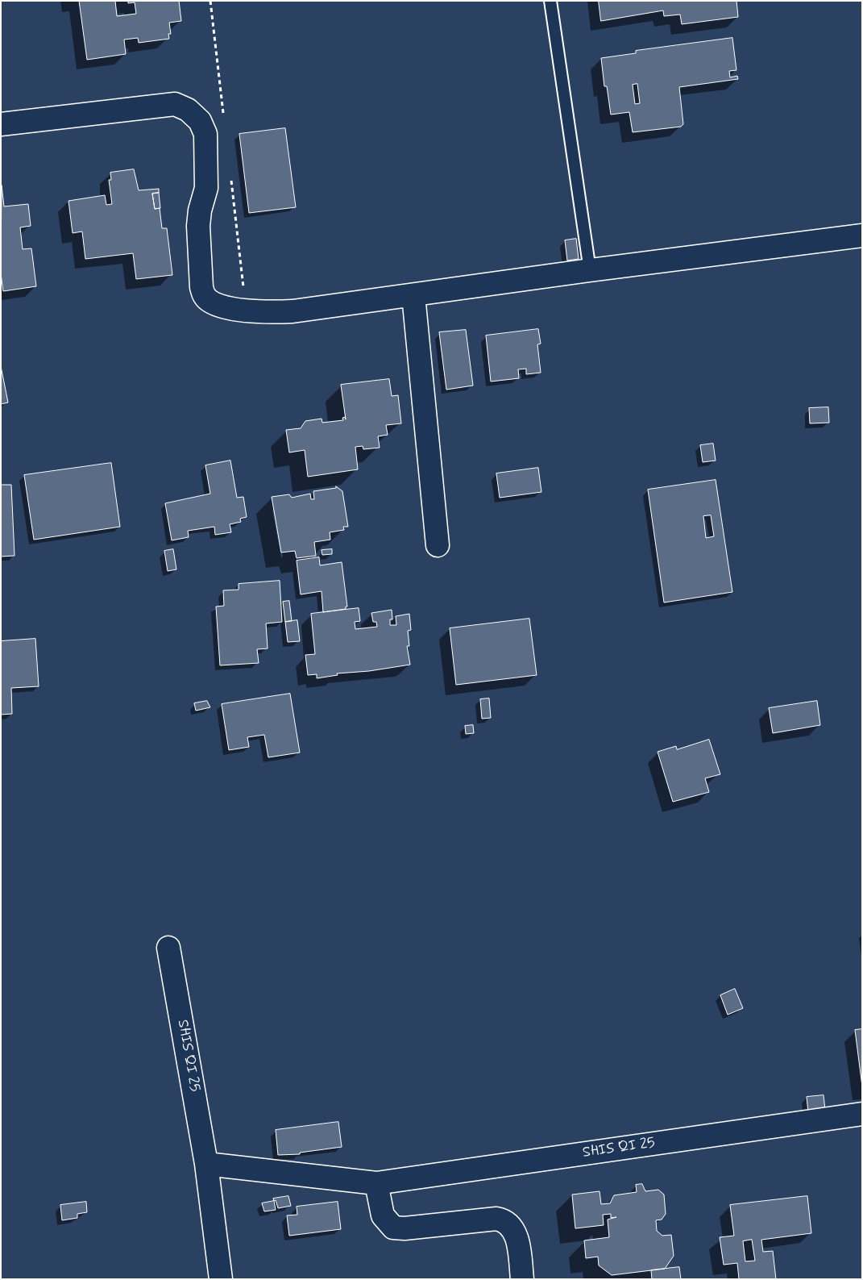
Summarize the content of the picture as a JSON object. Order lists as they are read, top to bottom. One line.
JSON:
{"streets":{"street":["SHIS QI 25"]}}
